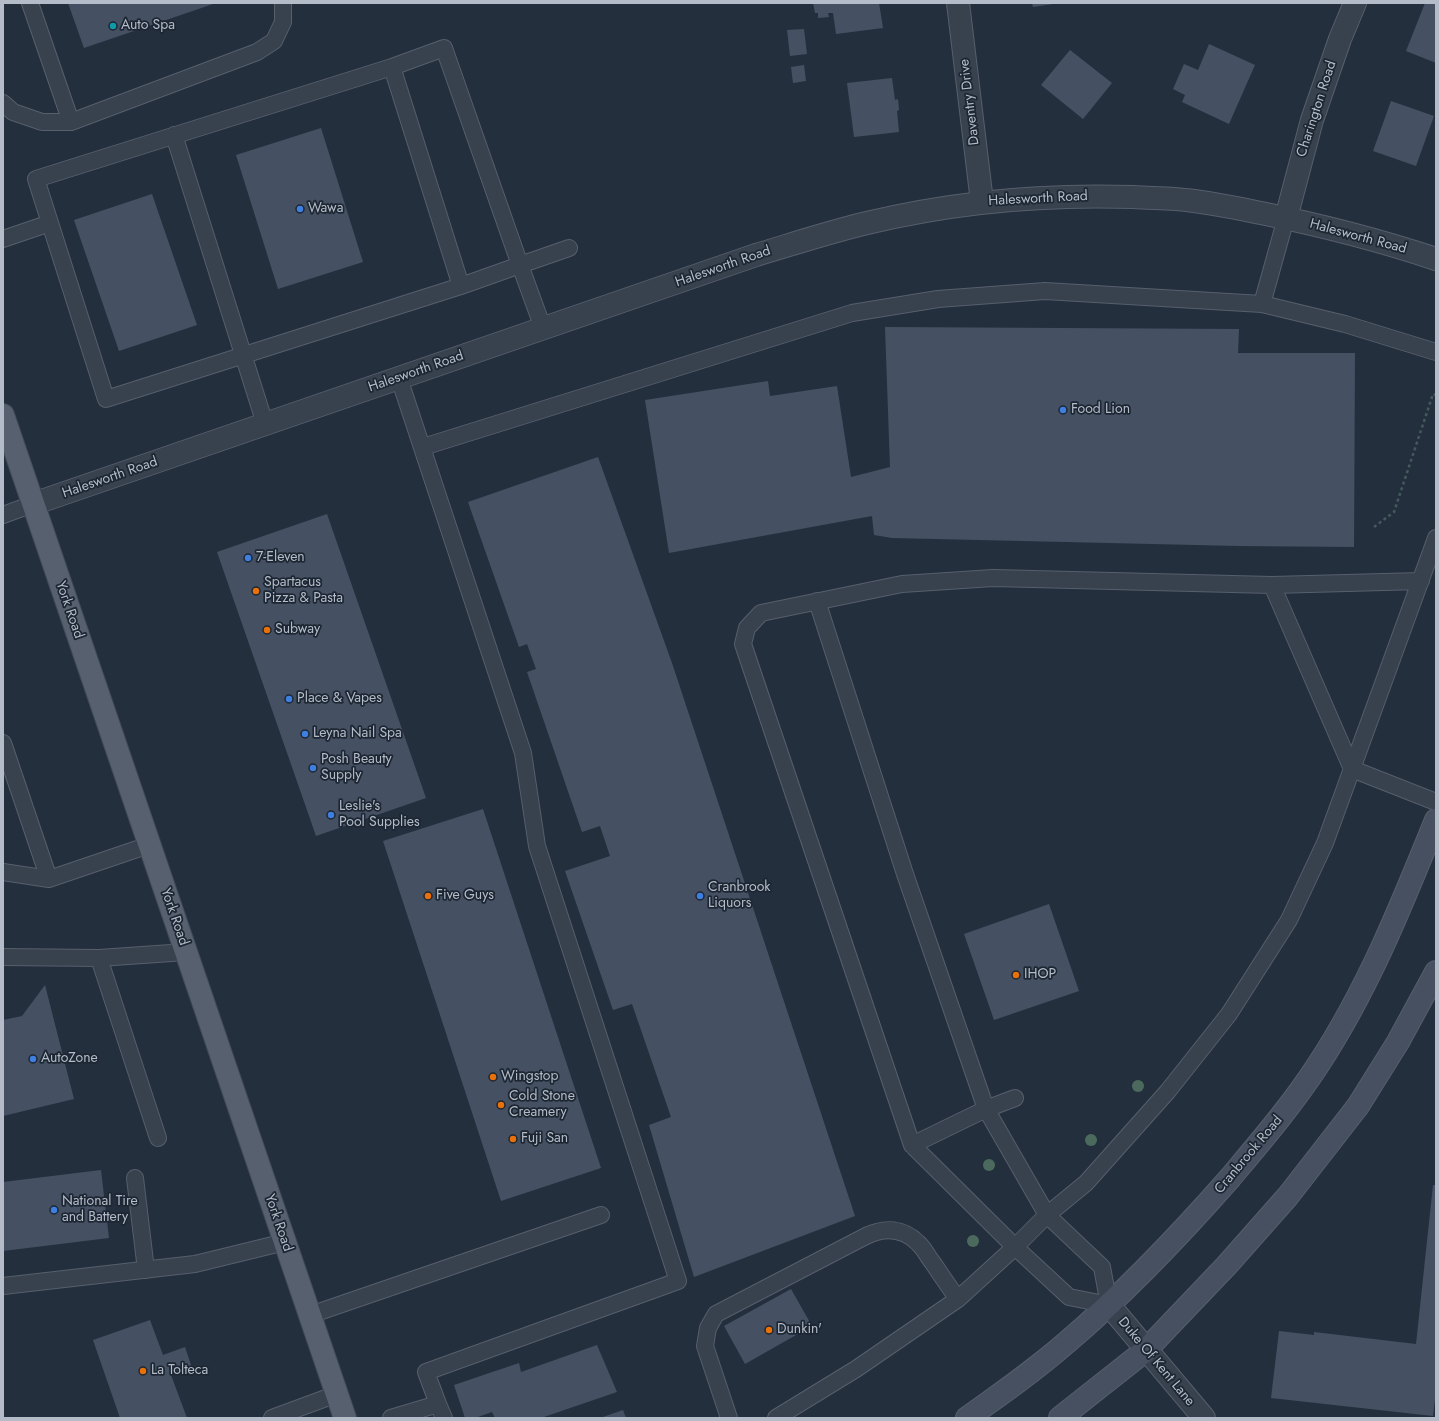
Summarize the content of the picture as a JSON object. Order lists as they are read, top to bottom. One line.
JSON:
{"streets":{"main road":["York Road"],"street":["Daventry Drive","Charington Road","Halesworth Road","Cranbrook Road","Duke Of Kent Lane"]},"crossings":[["Daventry Drive","Halesworth Road"],["Charington Road","Halesworth Road"],["Halesworth Road","York Road"],["Cranbrook Road","Duke Of Kent Lane"]],"places":["Auto Spa","Wawa","Food Lion","7-Eleven","Spartacus Pizza & Pasta","Subway","Place & Vapes","Leyna Nail Spa","Posh Beauty Supply","Leslie's Pool Supplies","Five Guys","Cranbrook Liquors","IHOP","AutoZone","Wingstop","Cold Stone Creamery","Fuji San","National Tire and Battery","Dunkin'","La Tolteca"]}
